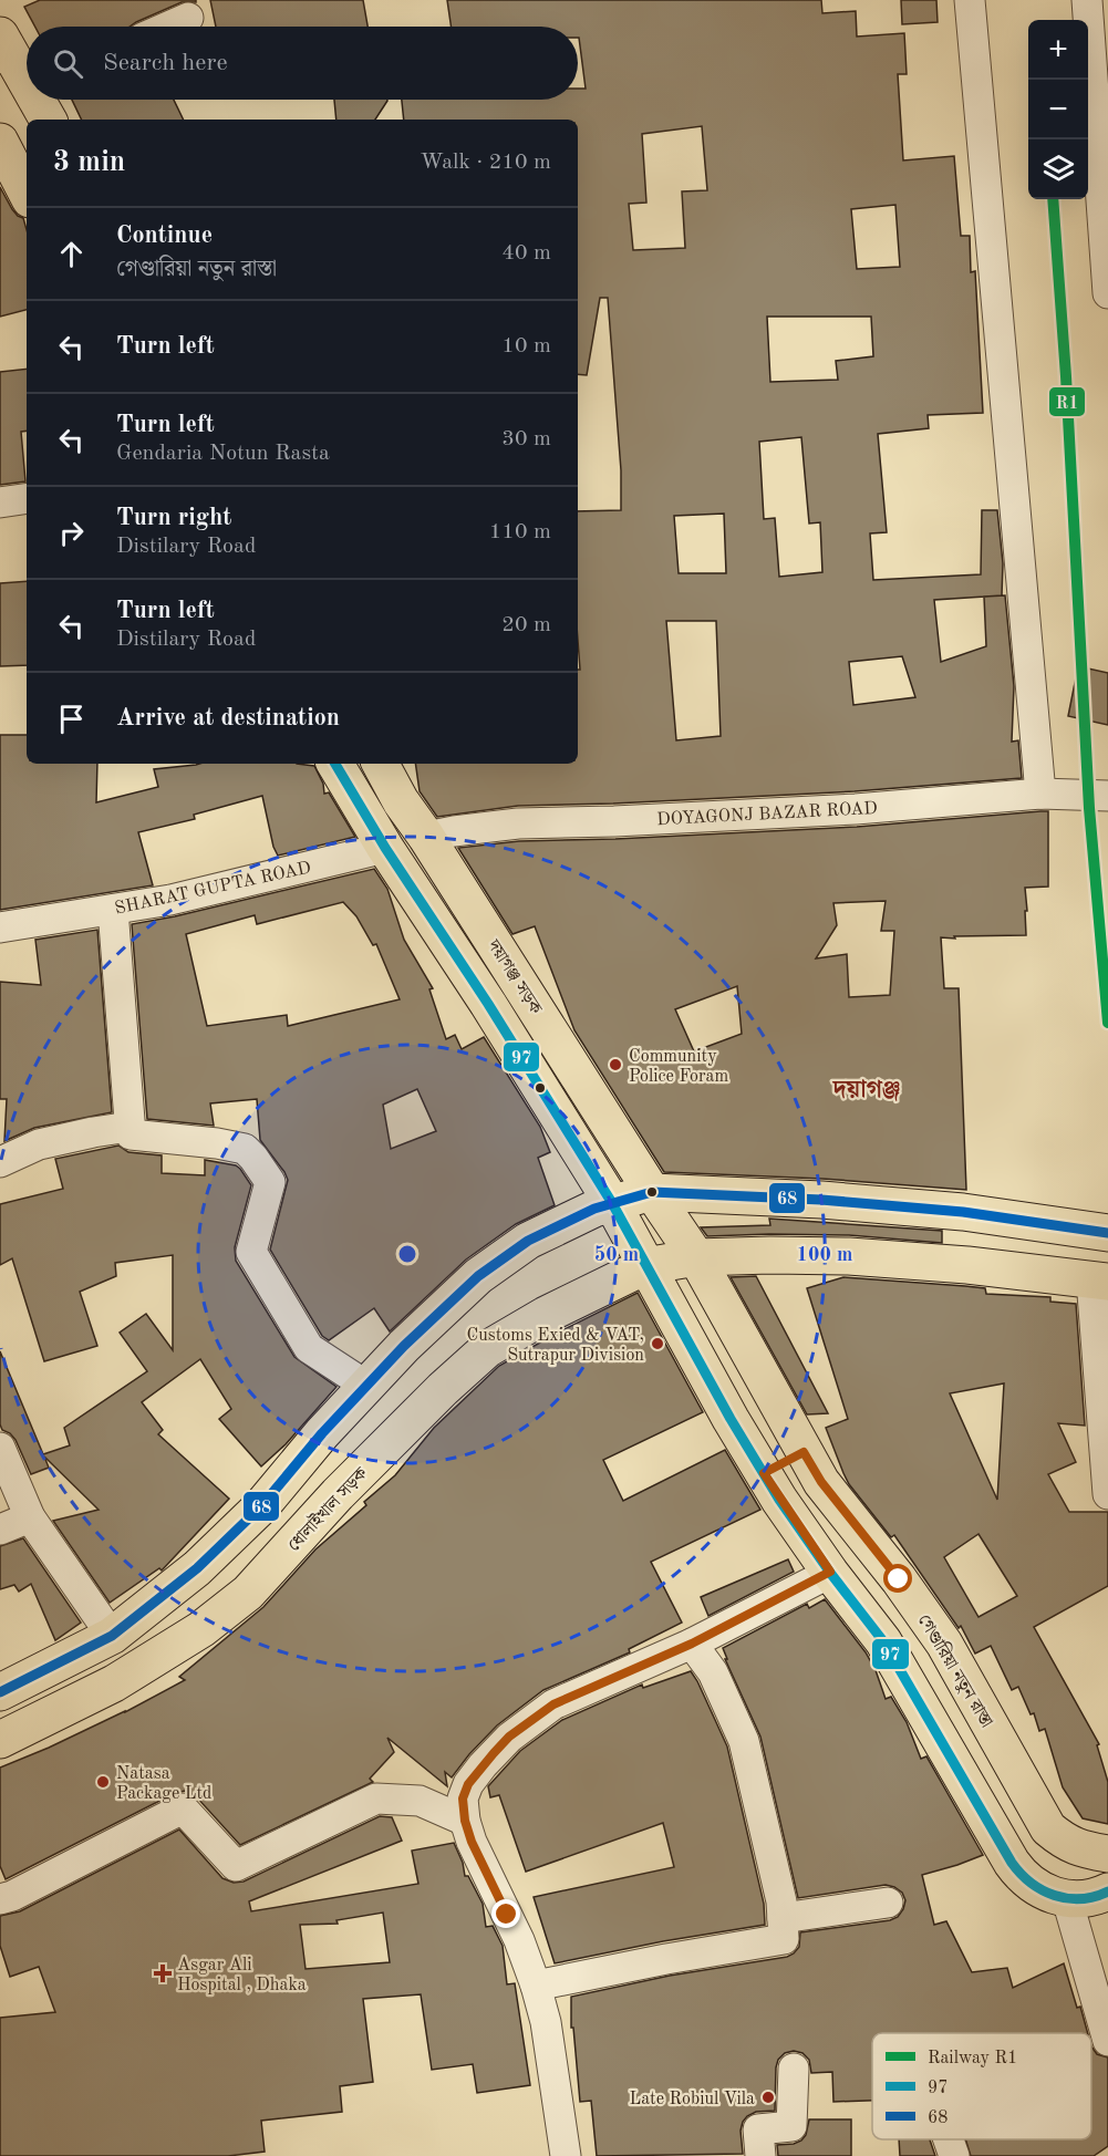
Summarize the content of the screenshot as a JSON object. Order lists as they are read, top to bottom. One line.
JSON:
{"streets":{"main road":["দয়াগঞ্জ সড়ক","ধোলাইখাল সড়ক","গেণ্ডারিয়া নতুন রাস্তা"],"street":["DOYAGONJ BAZAR ROAD","SHARAT GUPTA ROAD"]},"crossings":[["DOYAGONJ BAZAR ROAD","দয়াগঞ্জ সড়ক"],["দয়াগঞ্জ সড়ক","ধোলাইখাল সড়ক"],["দয়াগঞ্জ সড়ক","গেণ্ডারিয়া নতুন রাস্তা"],["ধোলাইখাল সড়ক","গেণ্ডারিয়া নতুন রাস্তা"]],"districts":["দয়াগঞ্জ"],"places":{"other":["Community Police Foram","Customs Exied & VAT, Sutrapur Division","Natasa Package Ltd","Late Robiul Vila"],"health":["Asgar Ali Hospital , Dhaka"]},"lines":["rail line R1","transit line 97","transit line 68"],"legend":["Railway R1","97","68"],"page":{"map_buttons":["+","−"],"search":"Search here","heading":["3 min","Walk · 210 m"],"list":[["Continue","গেণ্ডারিয়া নতুন রাস্তা","40 m"],["Turn left","10 m"],["Turn left","Gendaria Notun Rasta","30 m"],["Turn right","Distilary Road","110 m"],["Turn left","Distilary Road","20 m"],"Arrive at destination"]},"rings":["50 m","100 m"]}
